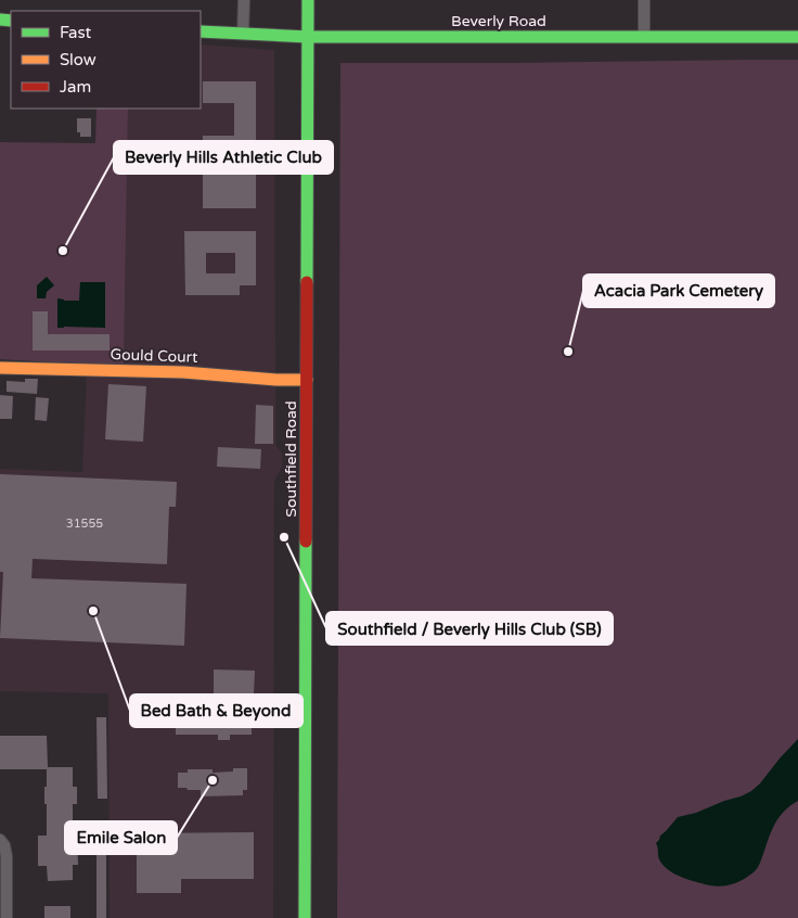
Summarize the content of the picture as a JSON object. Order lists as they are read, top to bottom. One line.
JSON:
{"streets":{"street":["Beverly Road","Gould Court","Southfield Road"]},"crossings":[["Beverly Road","Southfield Road"],["Gould Court","Southfield Road"]],"places":["Beverly Hills Athletic Club","Acacia Park Cemetery","Southfield / Beverly Hills Club (SB)","Bed Bath & Beyond","Emile Salon"],"house_numbers":["31555"],"legend":["Fast","Slow","Jam"]}
